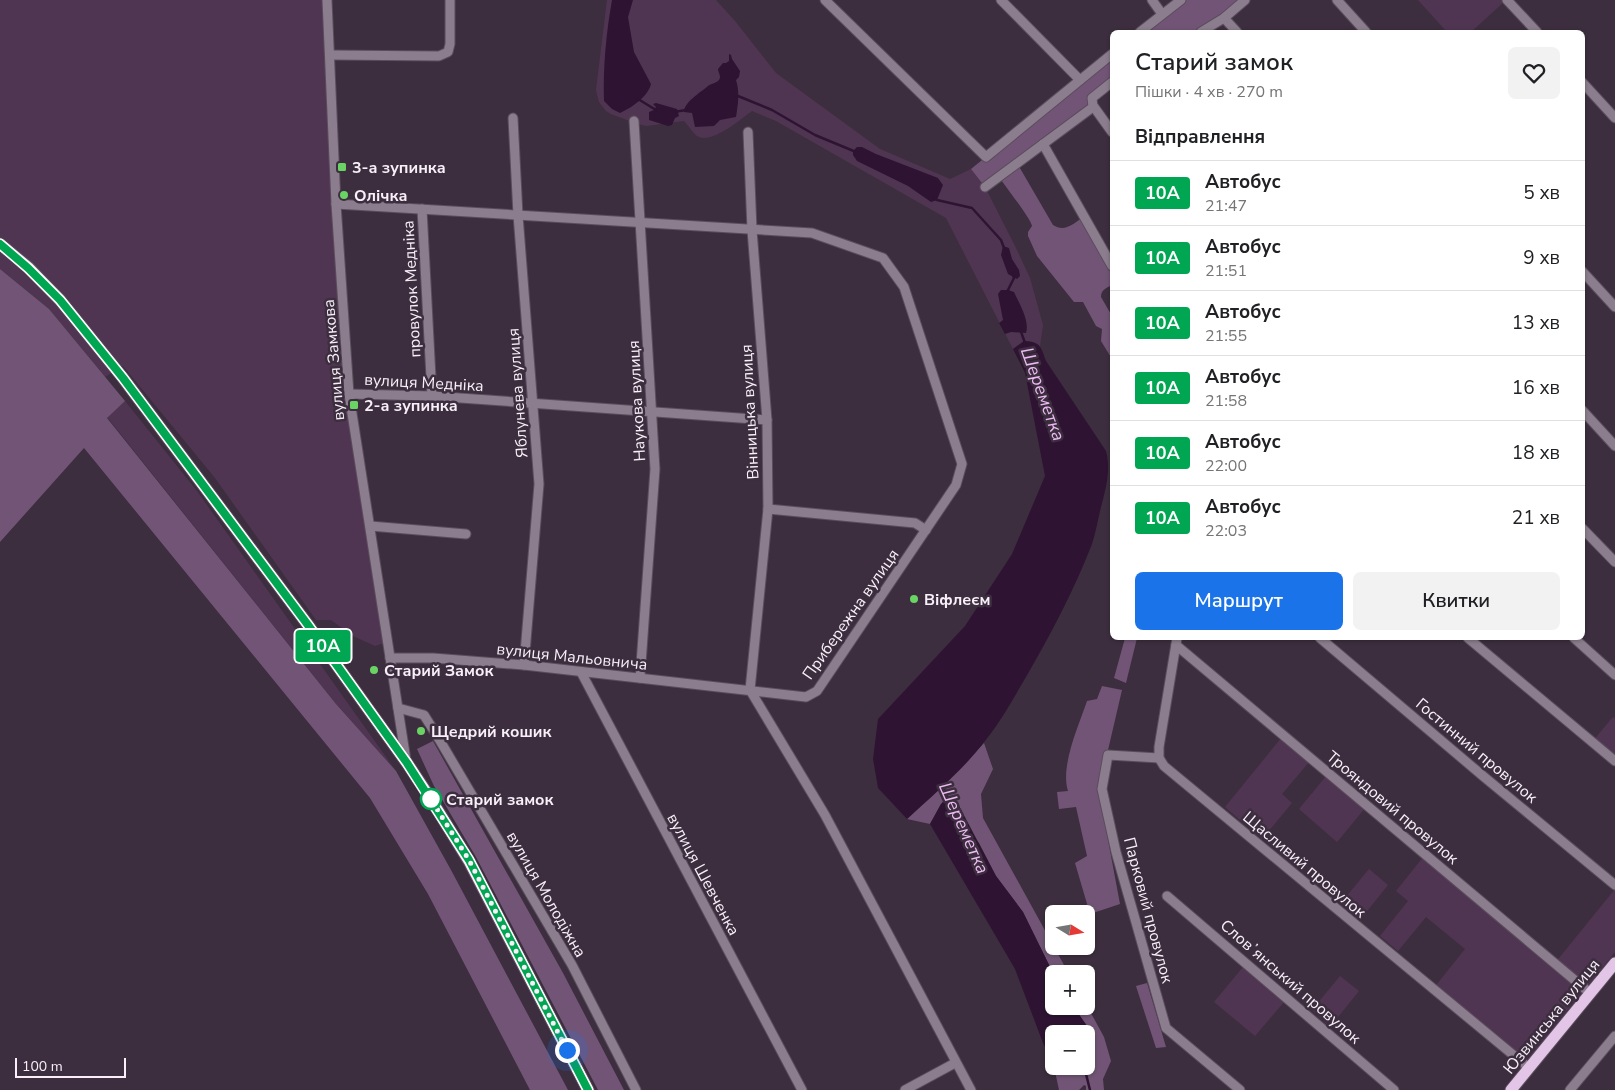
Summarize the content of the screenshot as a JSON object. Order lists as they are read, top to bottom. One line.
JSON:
{"streets":{"main road":["Юзвинська вулиця"],"street":["провулок Медніка","вулиця Замкова","вулиця Медніка","Яблунева вулиця","Наукова вулиця","Вінницька вулиця","Прибережна вулиця","вулиця Мальовнича","Гостинний провулок","Трояндовий провулок","Щасливий провулок","вулиця Шевченка","вулиця Молодіжна","Парковий провулок","Словʼянський провулок"]},"crossings":[["провулок Медніка","вулиця Медніка"],["провулок Медніка","Прибережна вулиця"],["вулиця Замкова","вулиця Медніка"],["вулиця Замкова","Прибережна вулиця"],["вулиця Замкова","вулиця Мальовнича"],["вулиця Замкова","вулиця Молодіжна"],["вулиця Медніка","Яблунева вулиця"],["вулиця Медніка","Наукова вулиця"],["вулиця Медніка","Вінницька вулиця"],["Яблунева вулиця","Прибережна вулиця"],["Яблунева вулиця","вулиця Мальовнича"],["Наукова вулиця","Прибережна вулиця"],["Наукова вулиця","вулиця Мальовнича"],["Вінницька вулиця","Прибережна вулиця"],["Вінницька вулиця","вулиця Мальовнича"],["Прибережна вулиця","вулиця Мальовнича"],["вулиця Мальовнича","вулиця Шевченка"],["Трояндовий провулок","Юзвинська вулиця"],["Щасливий провулок","Парковий провулок"],["Щасливий провулок","Юзвинська вулиця"]],"water":["Шереметка"],"places":{"transit":["3-а зупинка","2-а зупинка"],"other":["Олічка","Віфлеєм","Старий Замок","Щедрий кошик","Старий замок"]},"lines":["bus line 10А"],"scale_bar":"100 m","north":"right","page":{"on_map":"10А","heading":[["Старий замок","Пішки · 4 хв · 270 m"],"Відправлення"],"list":[{"mark":"10А","name":"Автобус","note":"21:47","value":"5 хв"},{"mark":"10А","name":"Автобус","note":"21:51","value":"9 хв"},{"mark":"10А","name":"Автобус","note":"21:55","value":"13 хв"},{"mark":"10А","name":"Автобус","note":"21:58","value":"16 хв"},{"mark":"10А","name":"Автобус","note":"22:00","value":"18 хв"},{"mark":"10А","name":"Автобус","note":"22:03","value":"21 хв"}],"buttons":["Маршрут","Квитки"],"map_buttons":["+","−"],"scale":"100 m"}}
